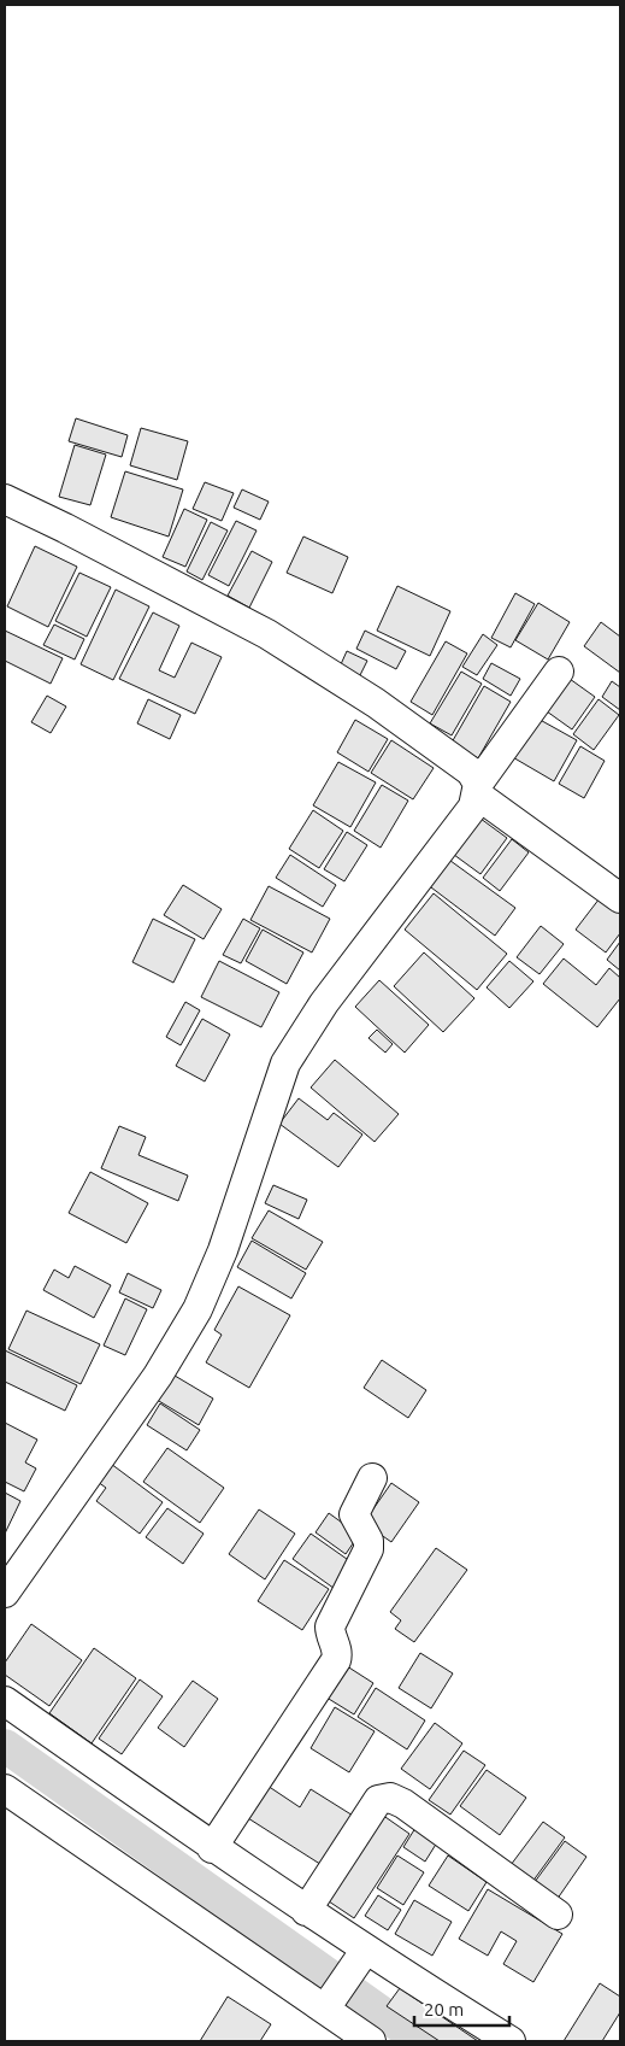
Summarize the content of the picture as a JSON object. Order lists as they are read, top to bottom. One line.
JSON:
{"scale_bar":"20 m"}
